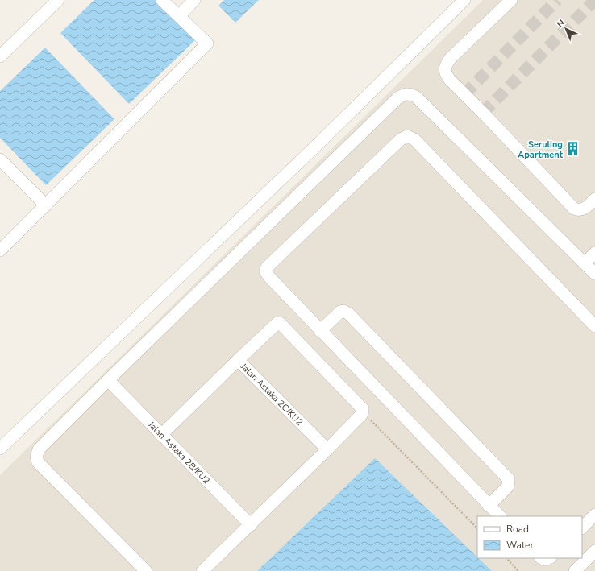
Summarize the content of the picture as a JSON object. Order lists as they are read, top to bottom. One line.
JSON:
{"streets":{"street":["Jalan Astaka 2C/KU2","Jalan Astaka 2B/KU2"]},"crossings":[["Jalan Astaka 2C/KU2","Jalan Astaka 2B/KU2"]],"places":{"building":["Seruling Apartment"]},"legend":["Road","Water"],"north":"top left"}
